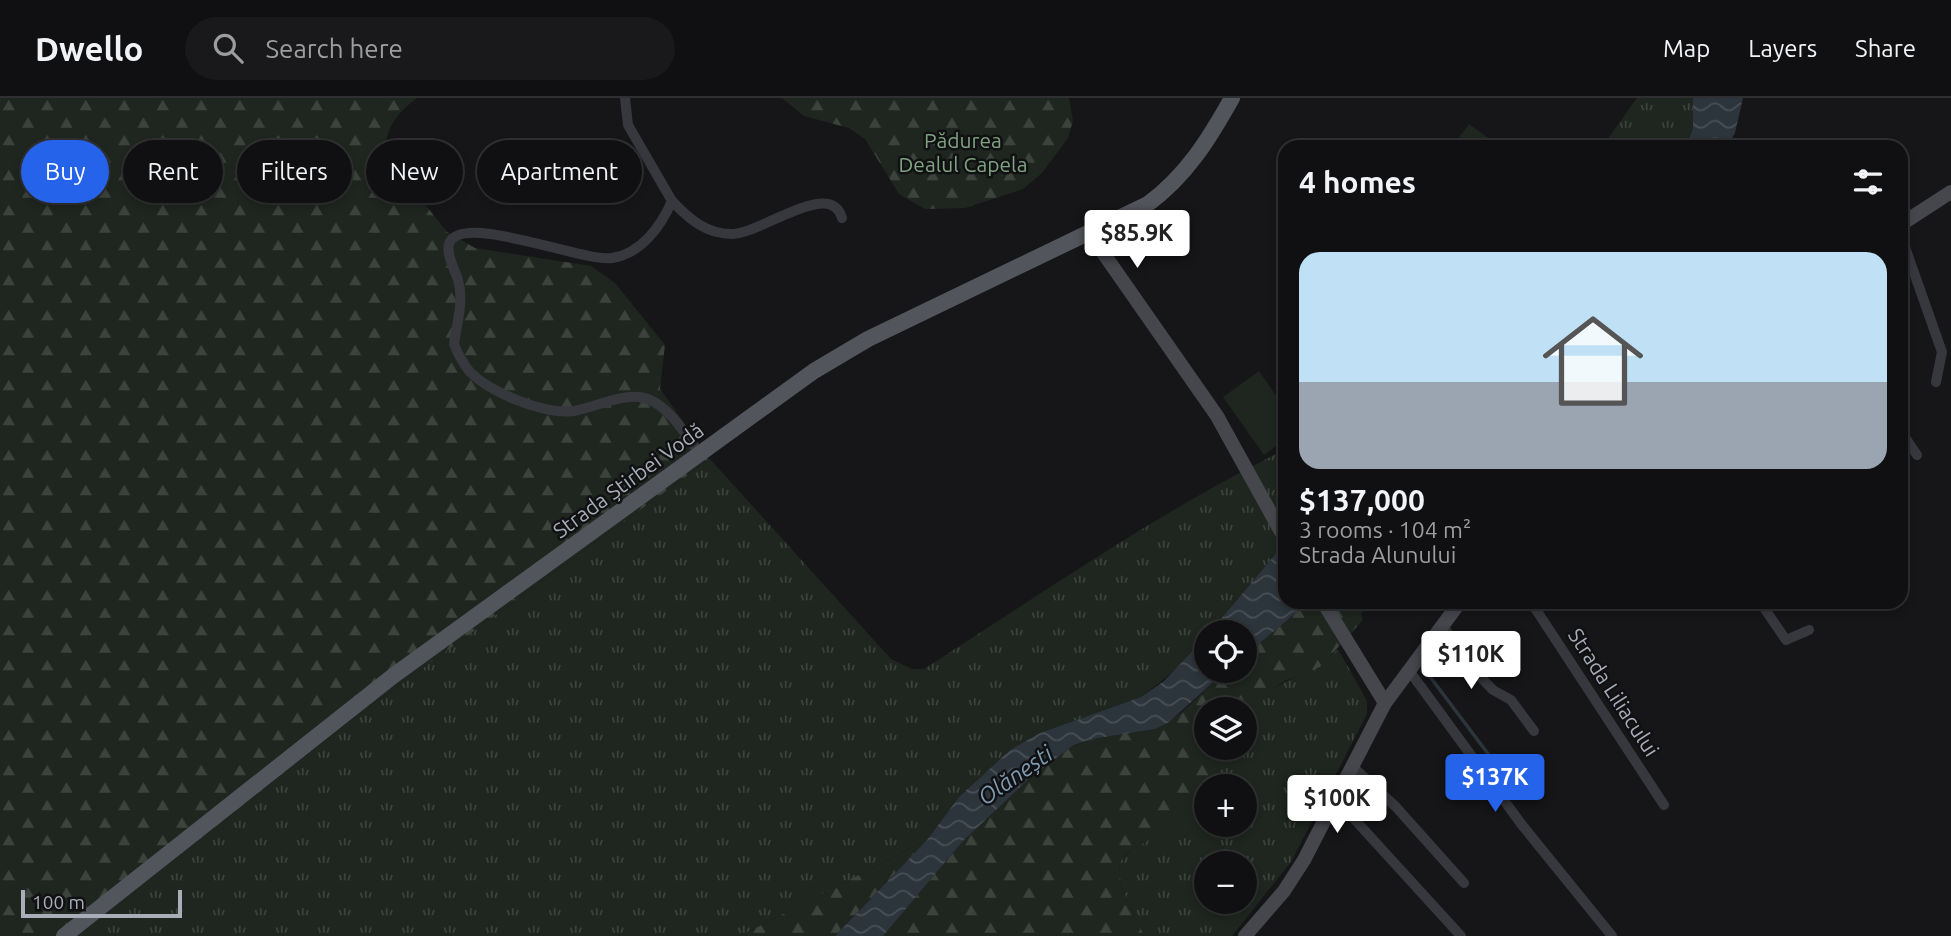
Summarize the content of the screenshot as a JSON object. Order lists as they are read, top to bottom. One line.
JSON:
{"streets":{"main road":["Strada Știrbei Vodă"],"street":["Strada Liliacului"]},"water":["Olănești"],"parks":["Pădurea Dealul Capela"],"scale_bar":"100 m","page":{"header":"Dwello","search":"Search here","nav":["Map","Layers","Share"],"chip":["Buy","Rent","Filters","New","Apartment"],"heading":"4 homes","price":["$85.9K","$110K","$137K","$100K"],"list":[{"name":"$137,000","note":"3 rooms · 104 m² · Strada Alunului"}],"map_buttons":["+","−"],"scale":"100 m"}}
